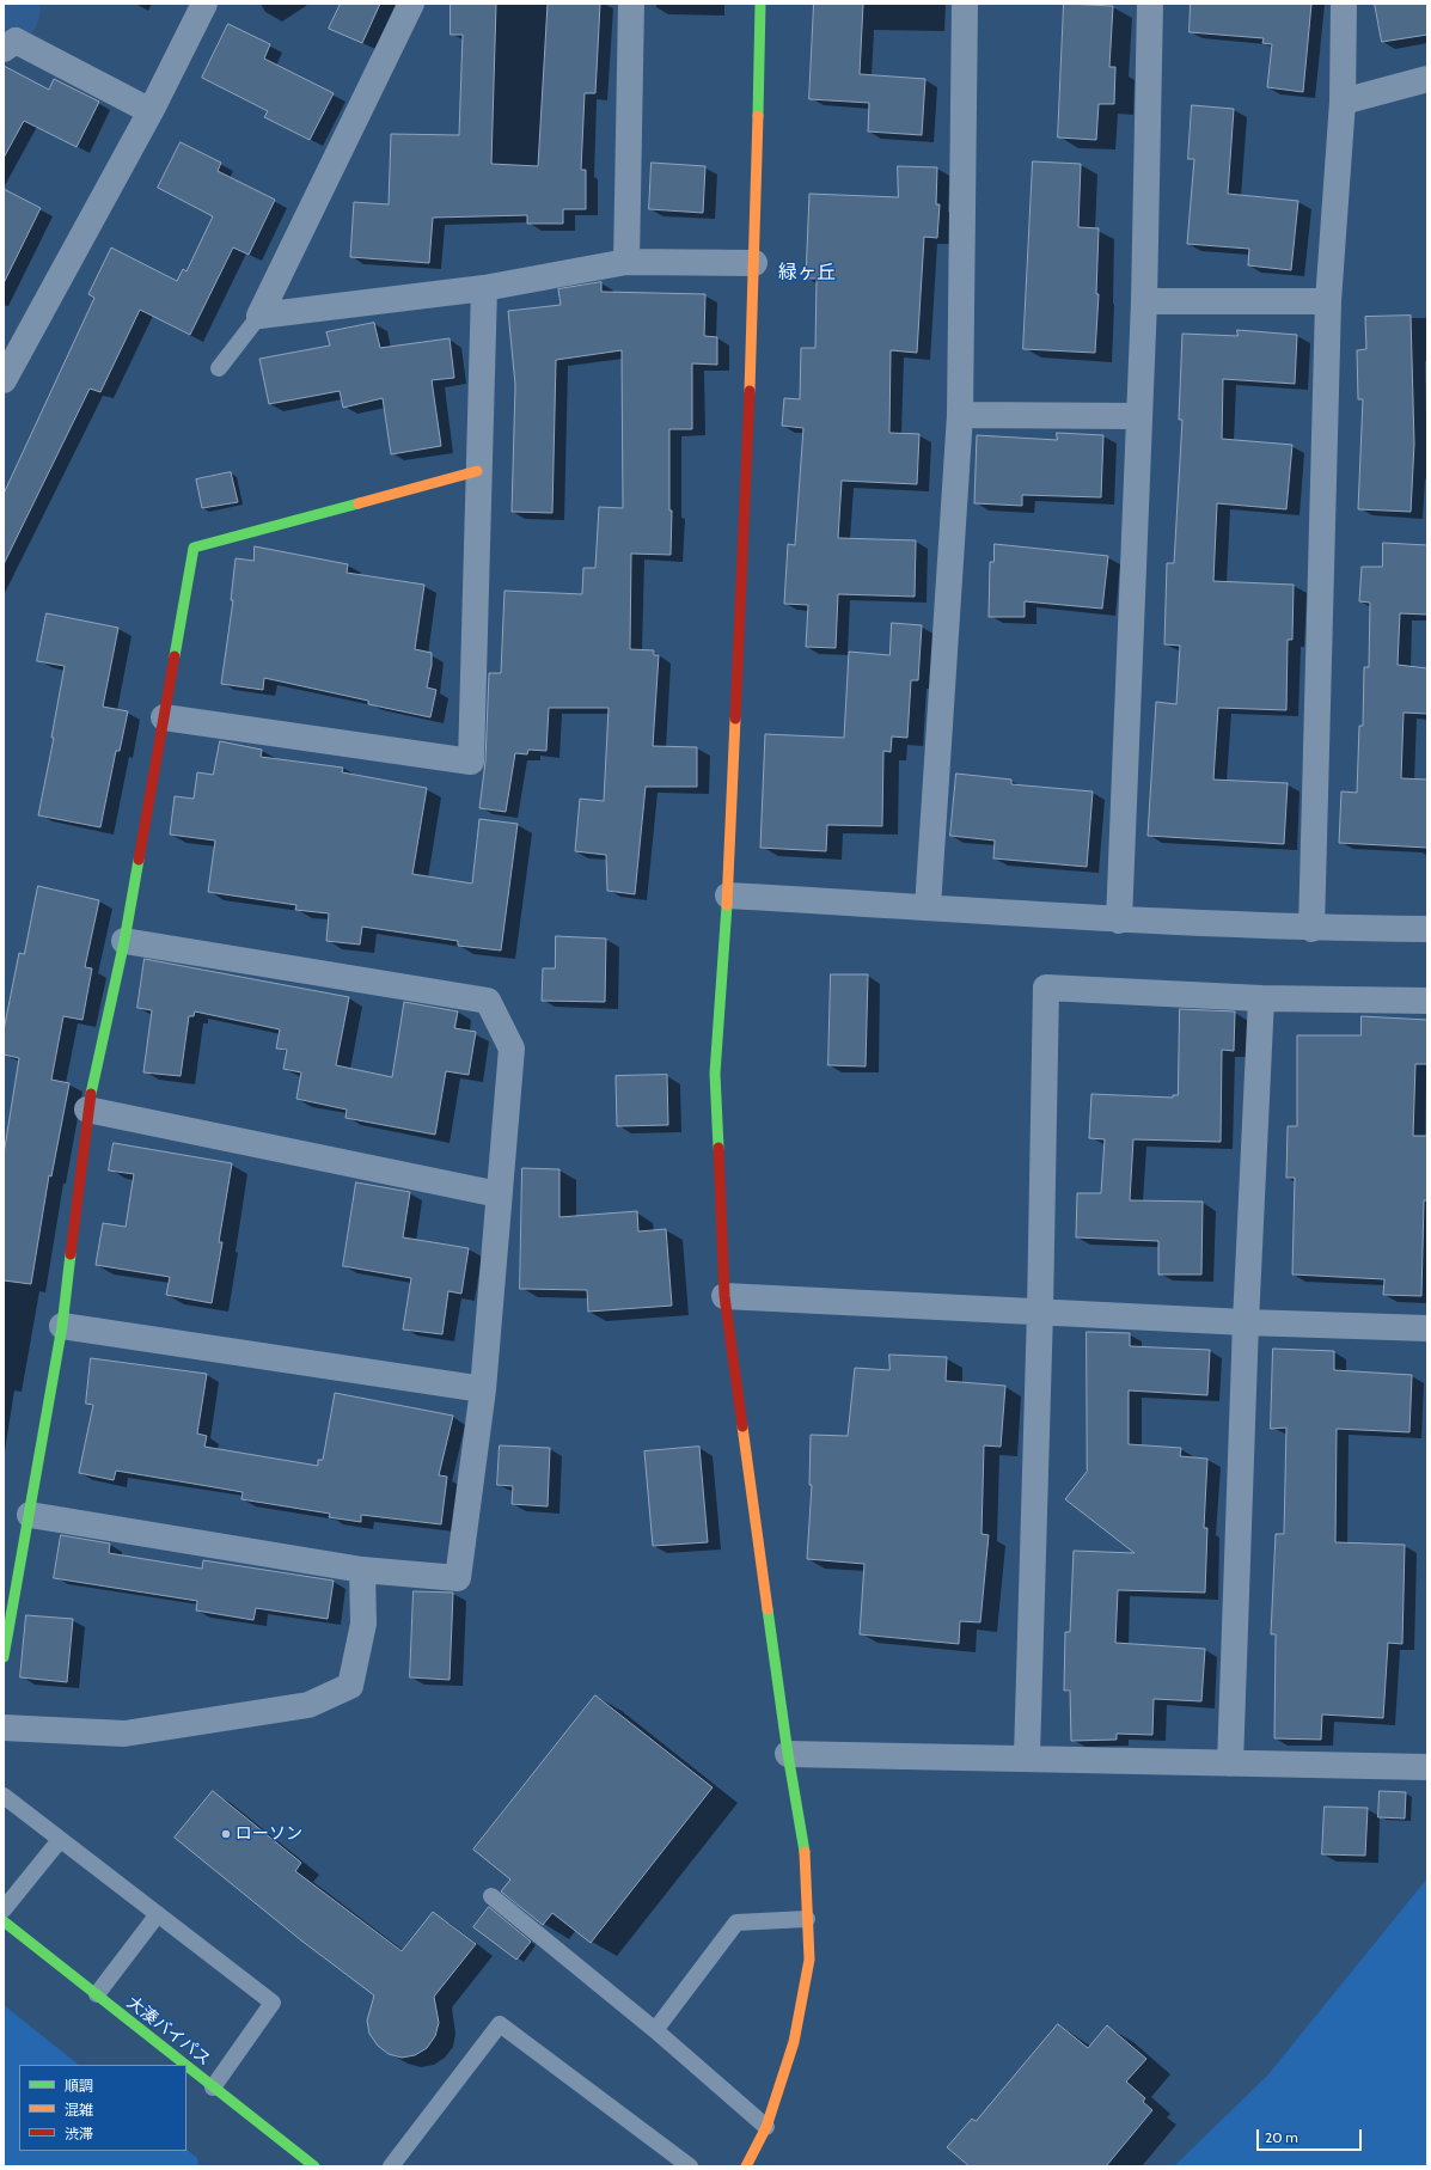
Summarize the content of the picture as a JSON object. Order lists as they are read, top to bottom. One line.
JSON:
{"streets":{"main road":["大湊バイパス"]},"districts":["緑ヶ丘"],"places":["ローソン"],"legend":["順調","混雑","渋滞"],"scale_bar":"20 m"}
